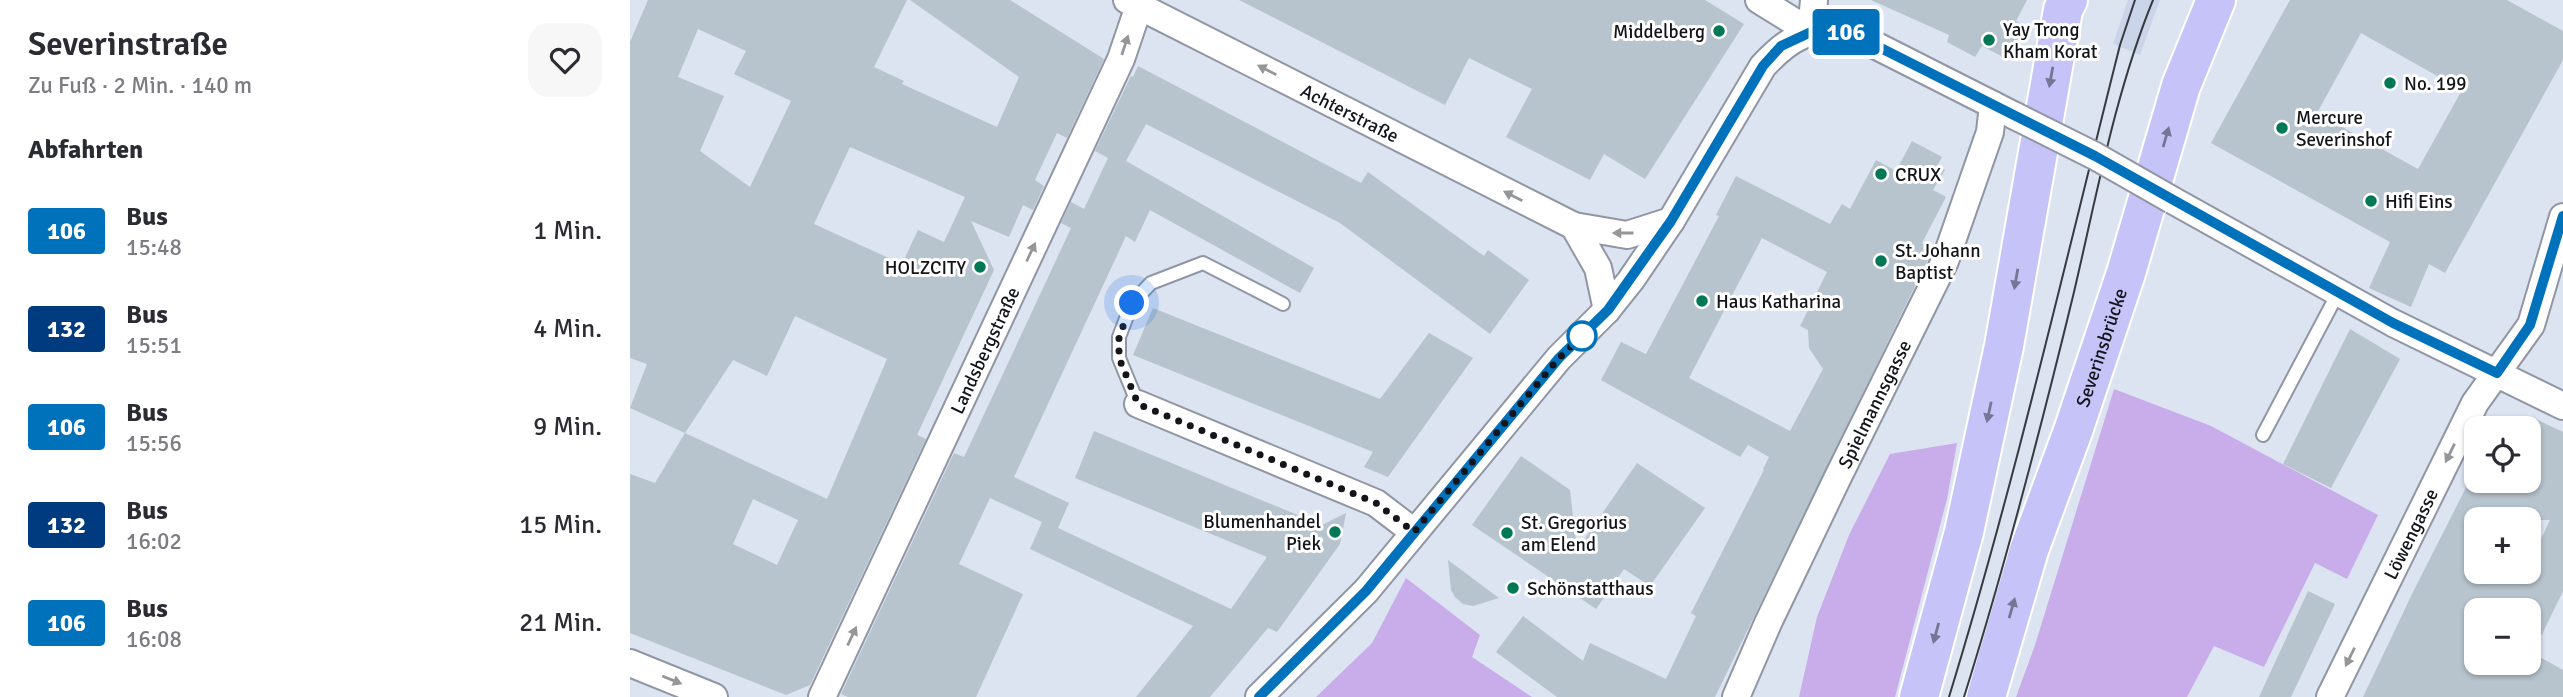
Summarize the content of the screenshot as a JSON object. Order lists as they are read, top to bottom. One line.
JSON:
{"streets":{"main road":["Severinsbrücke"],"street":["Achterstraße","Landsbergstraße","Spielmannsgasse","Löwengasse"]},"crossings":[["Achterstraße","Landsbergstraße"]],"one_way":["Achterstraße","Landsbergstraße","Löwengasse"],"places":["Middelberg","Yay Trong Kham Korat","No. 199","Mercure Severinshof","CRUX","Hifi Eins","St. Johann Baptist","HOLZCITY","Haus Katharina","Blumenhandel Piek","St. Gregorius am Elend","Schönstatthaus"],"lines":["bus line 106"],"page":{"heading":[["Severinstraße","Zu Fuß · 2 Min. · 140 m"],"Abfahrten"],"on_map":"106","list":[{"mark":"106","name":"Bus","note":"15:48","value":"1 Min."},{"mark":"132","name":"Bus","note":"15:51","value":"4 Min."},{"mark":"106","name":"Bus","note":"15:56","value":"9 Min."},{"mark":"132","name":"Bus","note":"16:02","value":"15 Min."},{"mark":"106","name":"Bus","note":"16:08","value":"21 Min."}],"map_buttons":["+","−"]}}
